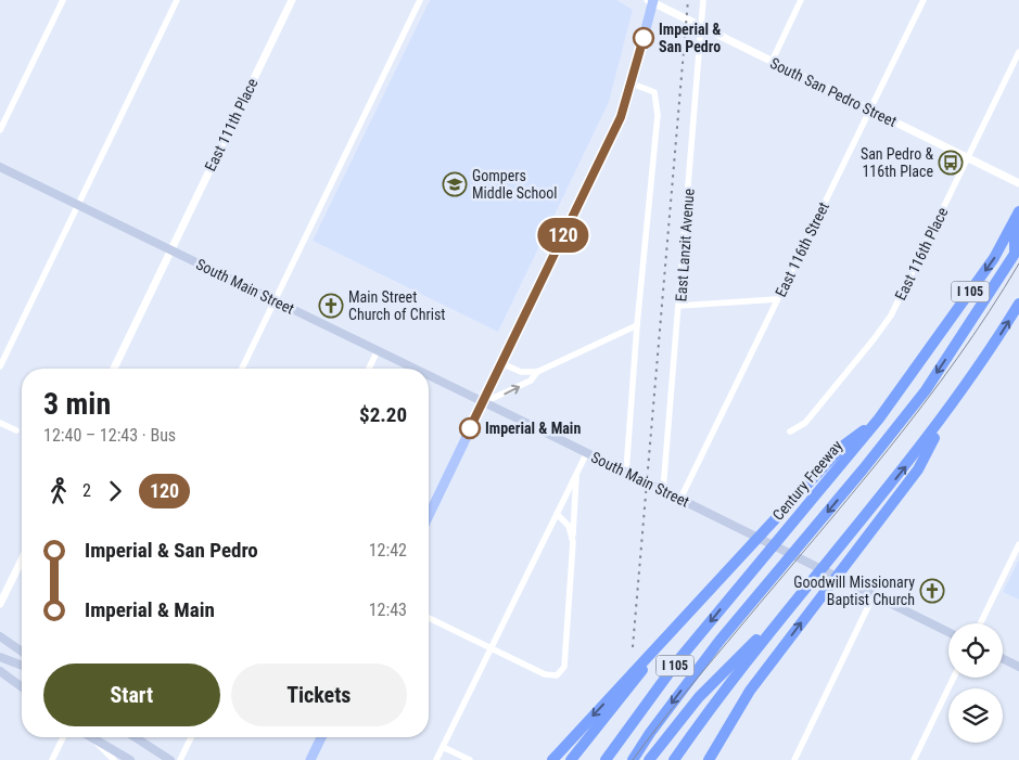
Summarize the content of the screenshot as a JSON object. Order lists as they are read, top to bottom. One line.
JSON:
{"streets":{"highway":["I 105","Century Freeway"],"main road":["South Main Street"],"street":["South San Pedro Street","East 111th Place","East Lanzit Avenue","East 116th Street","East 116th Place"]},"crossings":[["South San Pedro Street","East Lanzit Avenue"],["South San Pedro Street","East 116th Street"],["South San Pedro Street","East 116th Place"],["East 111th Place","South Main Street"],["East Lanzit Avenue","South Main Street"],["East 116th Street","South Main Street"]],"places":{"other":["Imperial & San Pedro","Imperial & Main"],"bus stop":["San Pedro & 116th Place"],"school or university":["Gompers Middle School"],"church":["Main Street Church of Christ","Goodwill Missionary Baptist Church"]},"lines":["bus line 120"],"page":{"on_map":"120","heading":["3 min","12:40 – 12:43 · Bus","$2.20"],"legs":["2","120"],"list":[{"name":"Imperial & San Pedro","value":"12:42"},{"name":"Imperial & Main","value":"12:43"}],"buttons":["Start","Tickets"]}}
